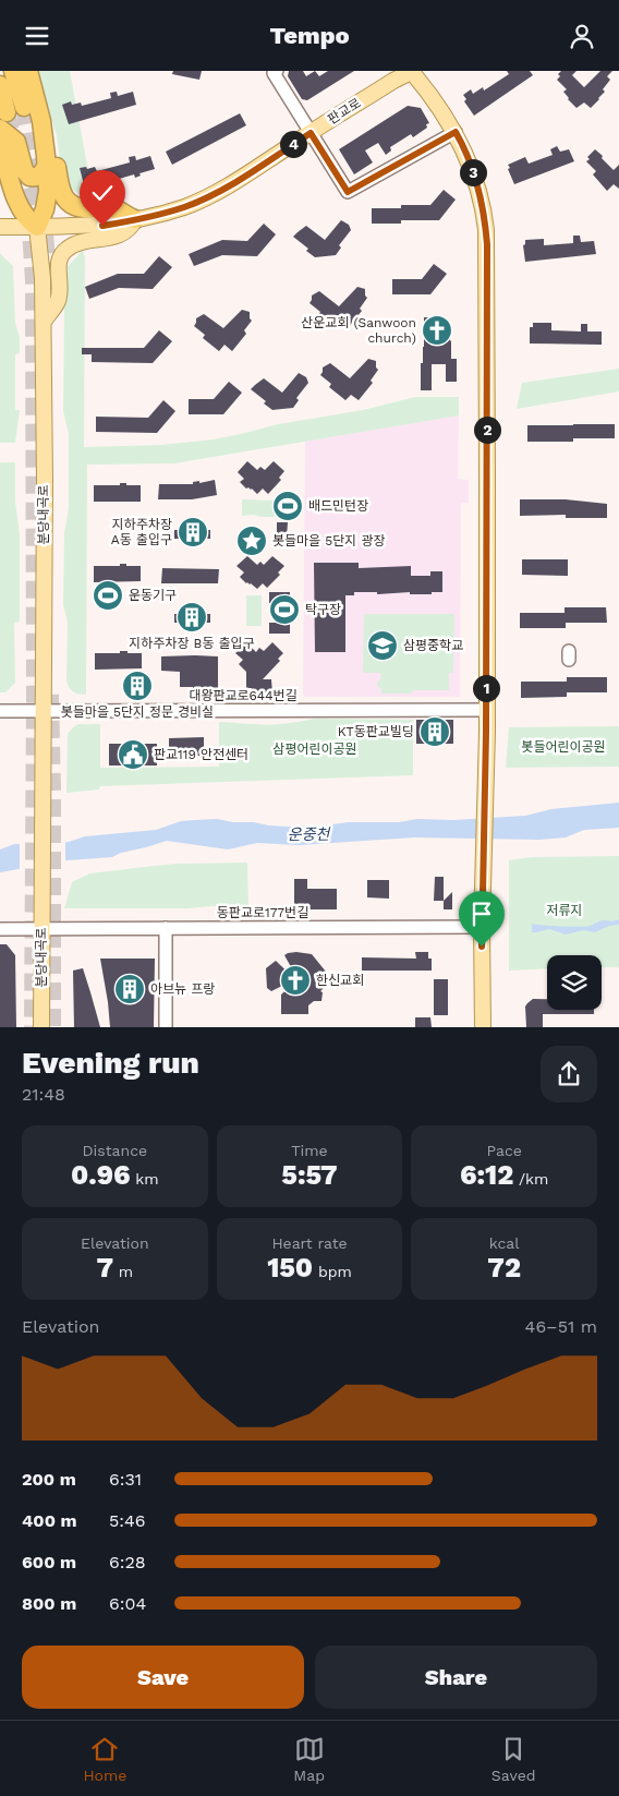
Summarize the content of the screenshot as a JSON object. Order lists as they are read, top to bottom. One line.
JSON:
{"streets":{"main road":["판교로","분당내곡로"],"street":["대왕판교로644번길","동판교로177번길"]},"crossings":[["판교로","분당내곡로"],["분당내곡로","대왕판교로644번길"],["분당내곡로","동판교로177번길"]],"water":["운중천"],"parks":["봇들어린이공원","삼평어린이공원","저류지"],"places":{"church":["산운교회 (Sanwoon church)","한신교회"],"sports":["배드민턴장","운동기구","탁구장"],"building":["지하주차장 A동 출입구","지하주차장 B동 출입구","봇들마을 5단지 정문 경비실","KT동판교빌딩","아브뉴 프랑"],"place":["봇들마을 5단지 광장"],"school or university":["삼평중학교"],"public building":["판교119 안전센터"]},"page":{"header":"Tempo","pins":["4","3","2","1"],"heading":["Evening run","21:48"],"stats":[["Distance","0.96 km"],["Time","5:57"],["Pace","6:12 /km"],["Elevation","7 m"],["Heart rate","150 bpm"],["kcal","72"]],"chart":["Elevation","46–51 m"],"list":[{"name":"200 m","note":"6:31"},{"name":"400 m","note":"5:46"},{"name":"600 m","note":"6:28"},{"name":"800 m","note":"6:04"}],"buttons":["Save","Share"],"tabs":["Home","Map","Saved"]}}
